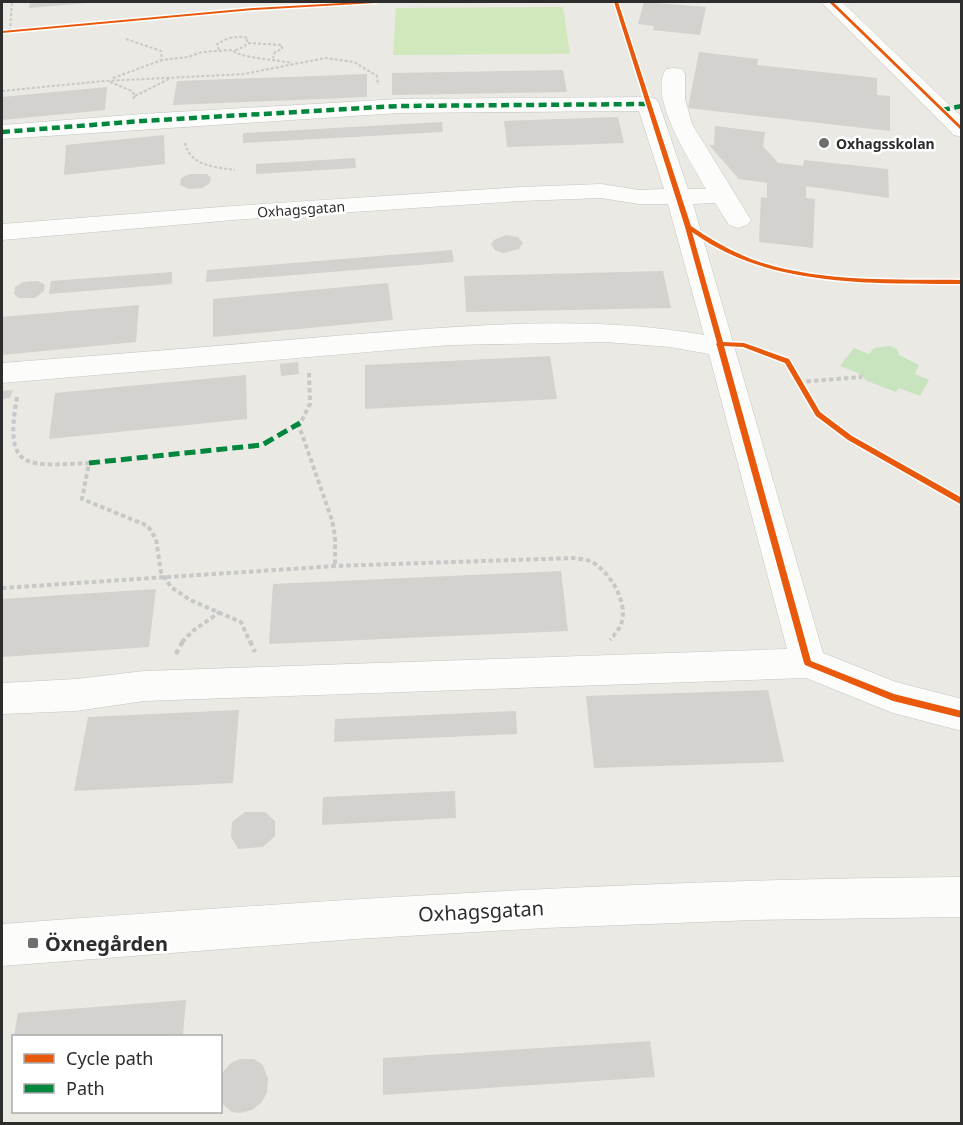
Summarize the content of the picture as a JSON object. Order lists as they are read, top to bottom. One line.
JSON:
{"streets":{"street":["Oxhagsgatan"]},"places":{"other":["Oxhagsskolan"],"transit":["Öxnegården"]},"legend":["Cycle path","Path"]}
